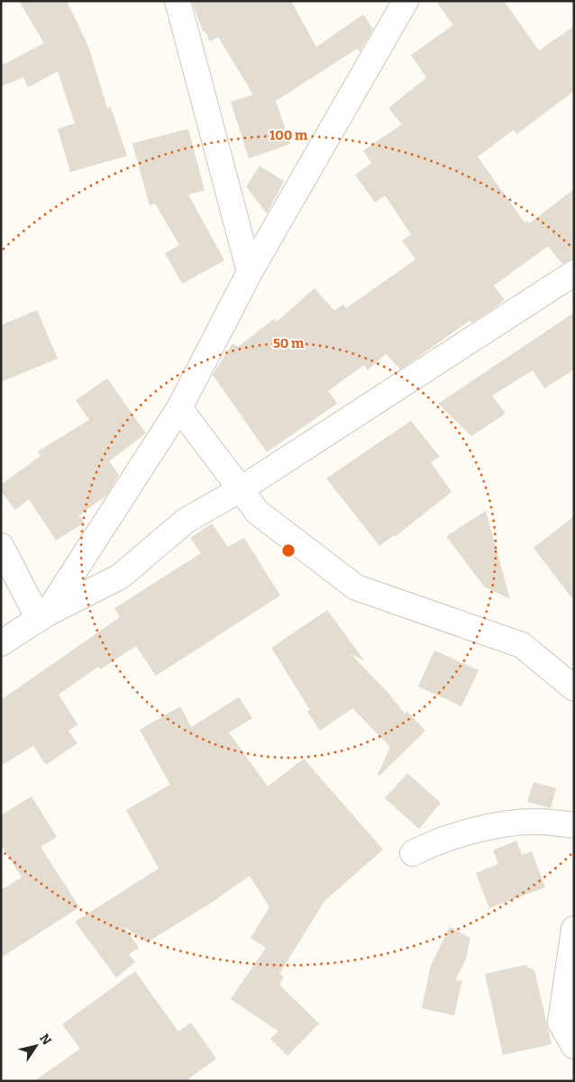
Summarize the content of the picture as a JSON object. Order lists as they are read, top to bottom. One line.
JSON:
{"north":"top right","rings":["100 m","50 m"]}
